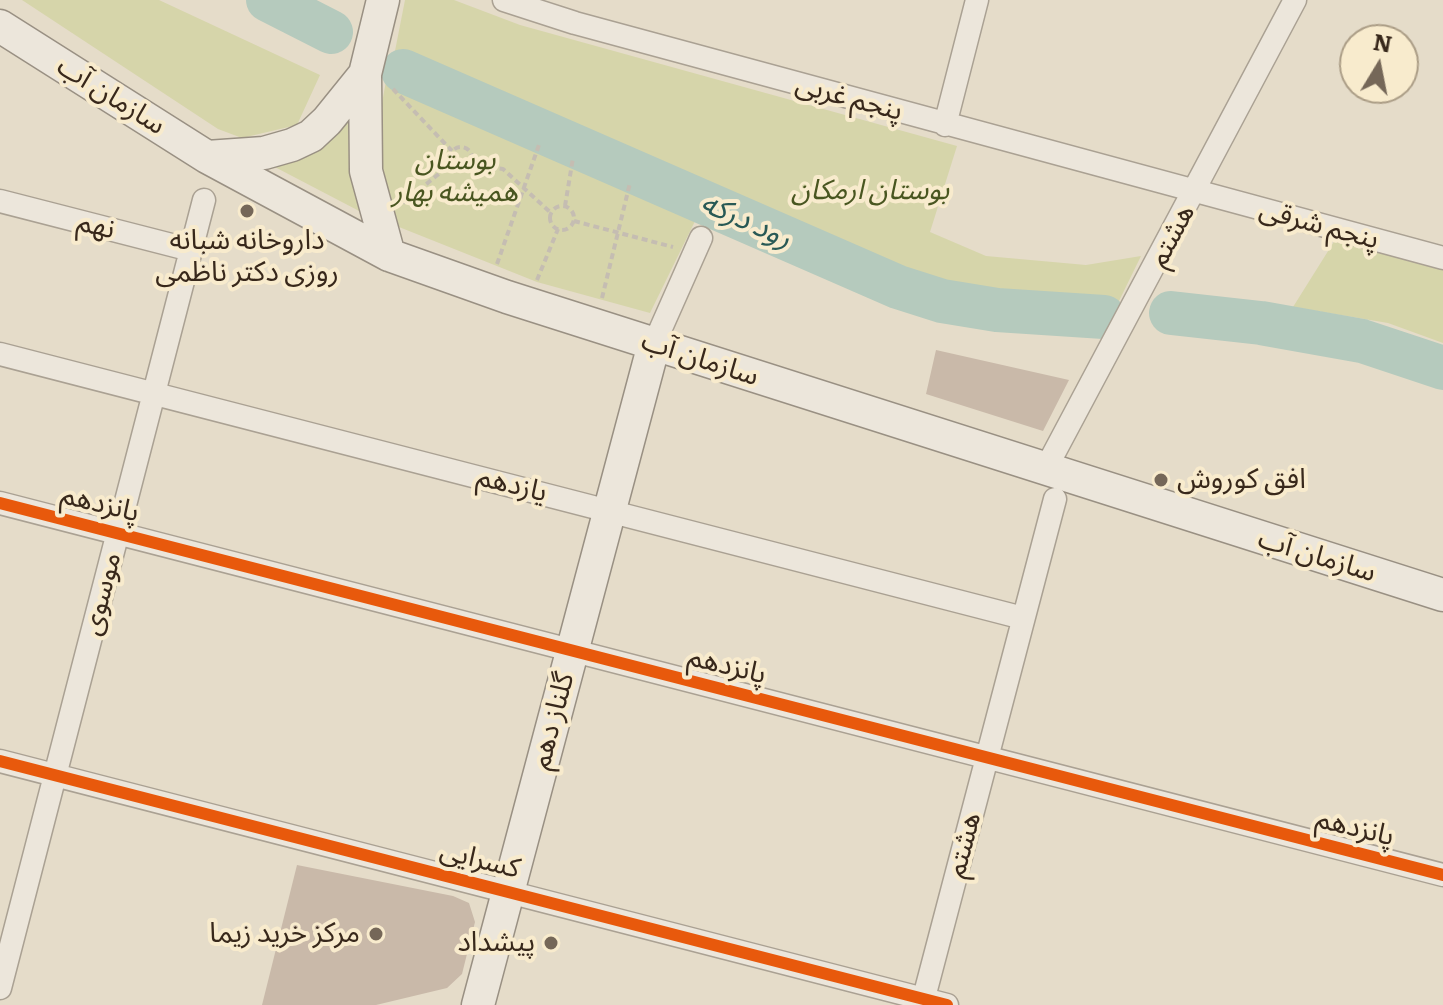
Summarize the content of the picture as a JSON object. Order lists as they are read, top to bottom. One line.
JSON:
{"streets":{"main road":["سازمان آب","گلناز دهم"],"street":["پنجم غربی","پنجم شرقی","نهم","هشتم","یازدهم","پانزدهم","موسوی","کسرایی"]},"crossings":[["سازمان آب","هشتم"],["سازمان آب","گلناز دهم"],["پنجم غربی","پنجم شرقی"],["پنجم غربی","هشتم"],["پنجم شرقی","هشتم"],["نهم","موسوی"],["هشتم","یازدهم"],["هشتم","پانزدهم"],["هشتم","کسرایی"],["یازدهم","موسوی"],["یازدهم","گلناز دهم"],["پانزدهم","موسوی"],["پانزدهم","گلناز دهم"],["موسوی","کسرایی"],["گلناز دهم","کسرایی"]],"water":["رود درکه"],"parks":["بوستان همیشه بهار","بوستان ارمکان"],"places":["داروخانه شبانه روزی دکتر ناظمی","افق کوروش","مرکز خرید زیما","پیشداد"],"north":"top"}
